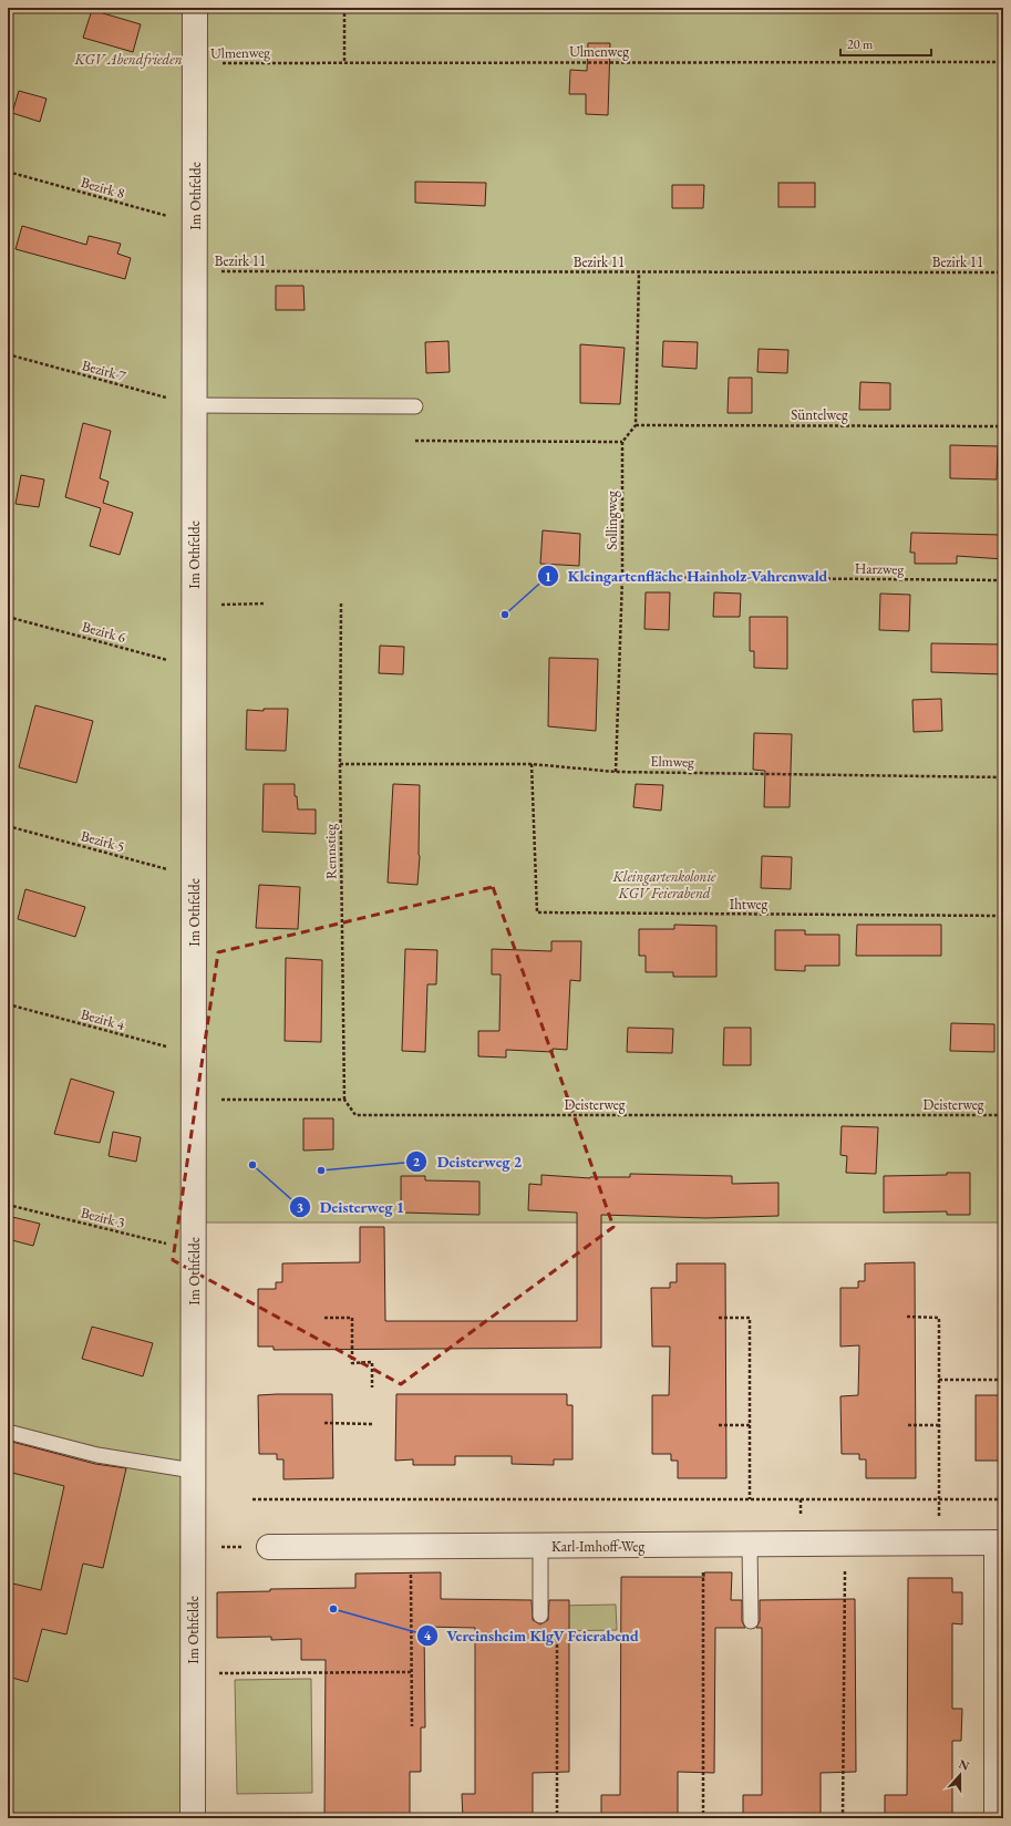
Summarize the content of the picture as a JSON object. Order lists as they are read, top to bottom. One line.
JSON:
{"streets":{"street":["Im Othfelde","Karl-Imhoff-Weg"],"path":["Ulmenweg","Bezirk 8","Bezirk 11","Bezirk 7","Süntelweg","Sollingweg","Harzweg","Bezirk 6","Elmweg","Bezirk 5","Rennstieg","Ihtweg","Bezirk 4","Deisterweg","Bezirk 3"]},"crossings":[["Ulmenweg","Im Othfelde"],["Bezirk 8","Im Othfelde"],["Im Othfelde","Bezirk 11"],["Im Othfelde","Bezirk 7"],["Im Othfelde","Bezirk 6"],["Im Othfelde","Bezirk 5"],["Im Othfelde","Bezirk 4"],["Im Othfelde","Bezirk 3"],["Sollingweg","Harzweg"],["Sollingweg","Elmweg"],["Elmweg","Rennstieg"],["Elmweg","Ihtweg"],["Rennstieg","Deisterweg"]],"parks":["KGV Abendfrieden","Kleingartenkolonie KGV Feierabend"],"places":["Kleingartenfläche Hainholz-Vahrenwald","Deisterweg 1","Deisterweg 2","Vereinsheim KlgV Feierabend"],"scale_bar":"20 m","north":"top"}
